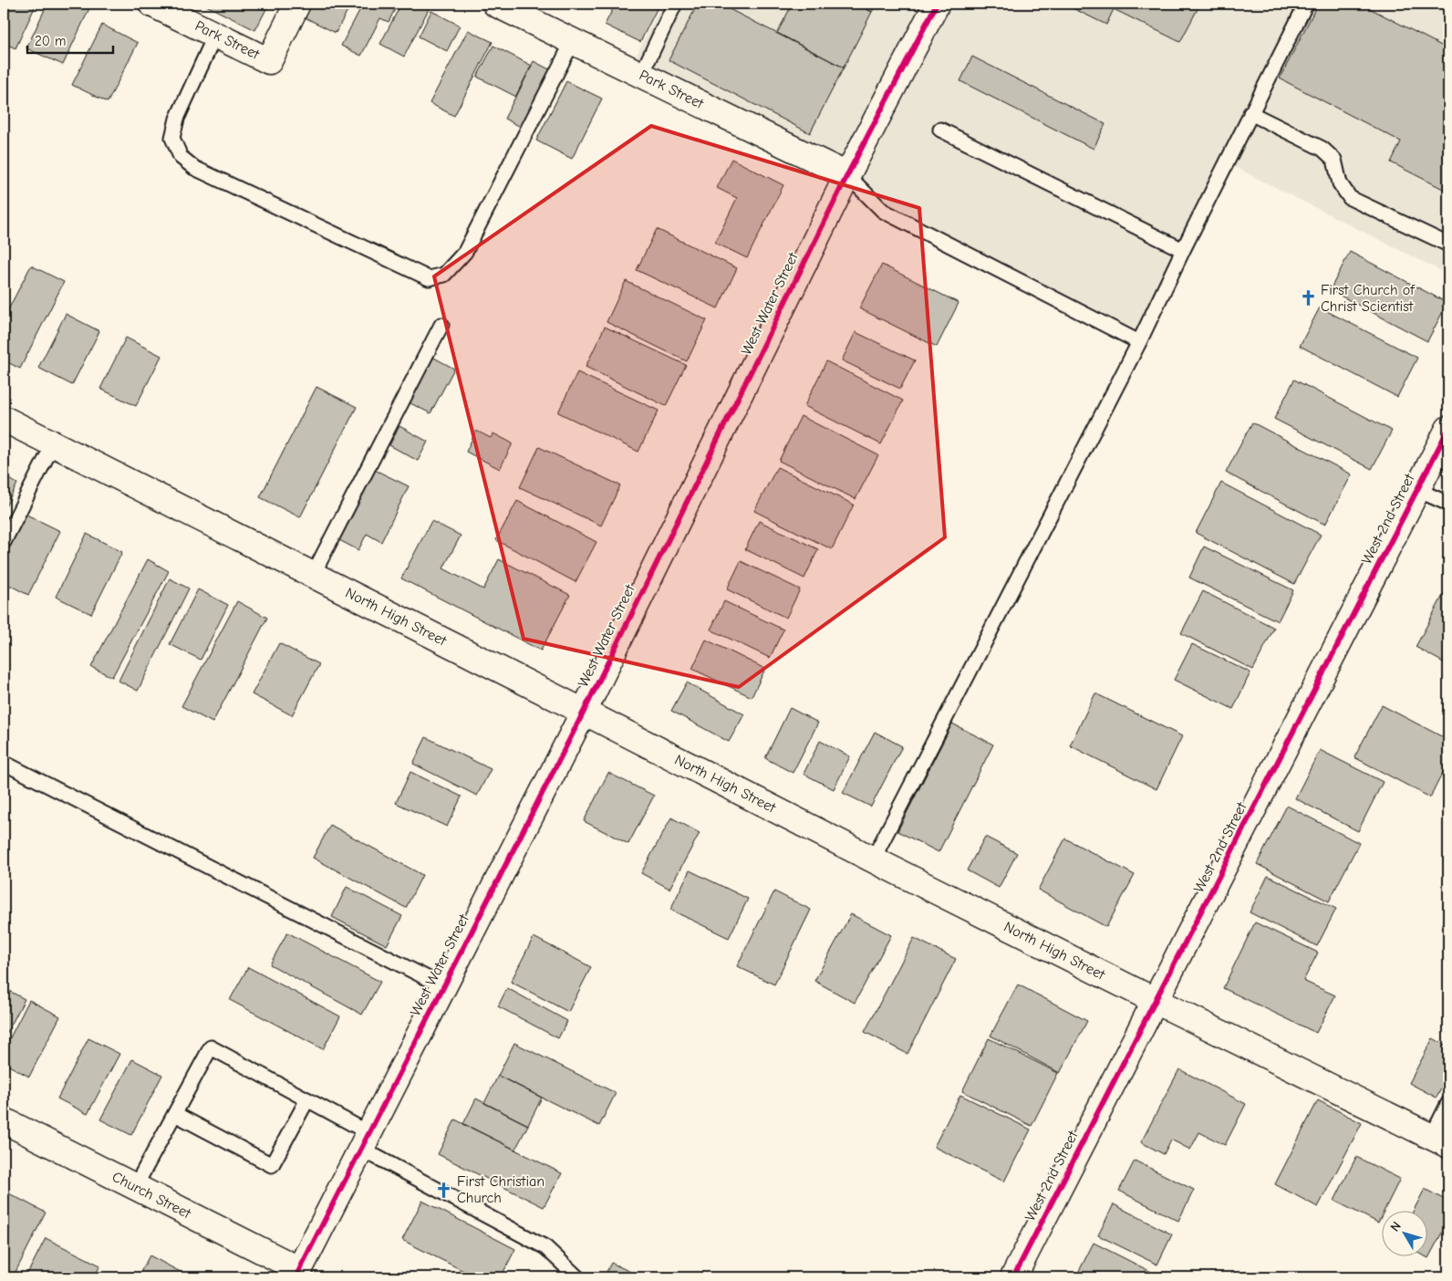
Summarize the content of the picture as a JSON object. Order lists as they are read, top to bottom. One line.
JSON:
{"streets":{"street":["Park Street","West Water Street","West 2nd Street","North High Street","Church Street"]},"crossings":[["Park Street","West Water Street"],["West Water Street","North High Street"],["West Water Street","Church Street"],["West 2nd Street","North High Street"]],"places":{"church":["First Church of Christ Scientist","First Christian Church"]},"scale_bar":"20 m","north":"top left"}
